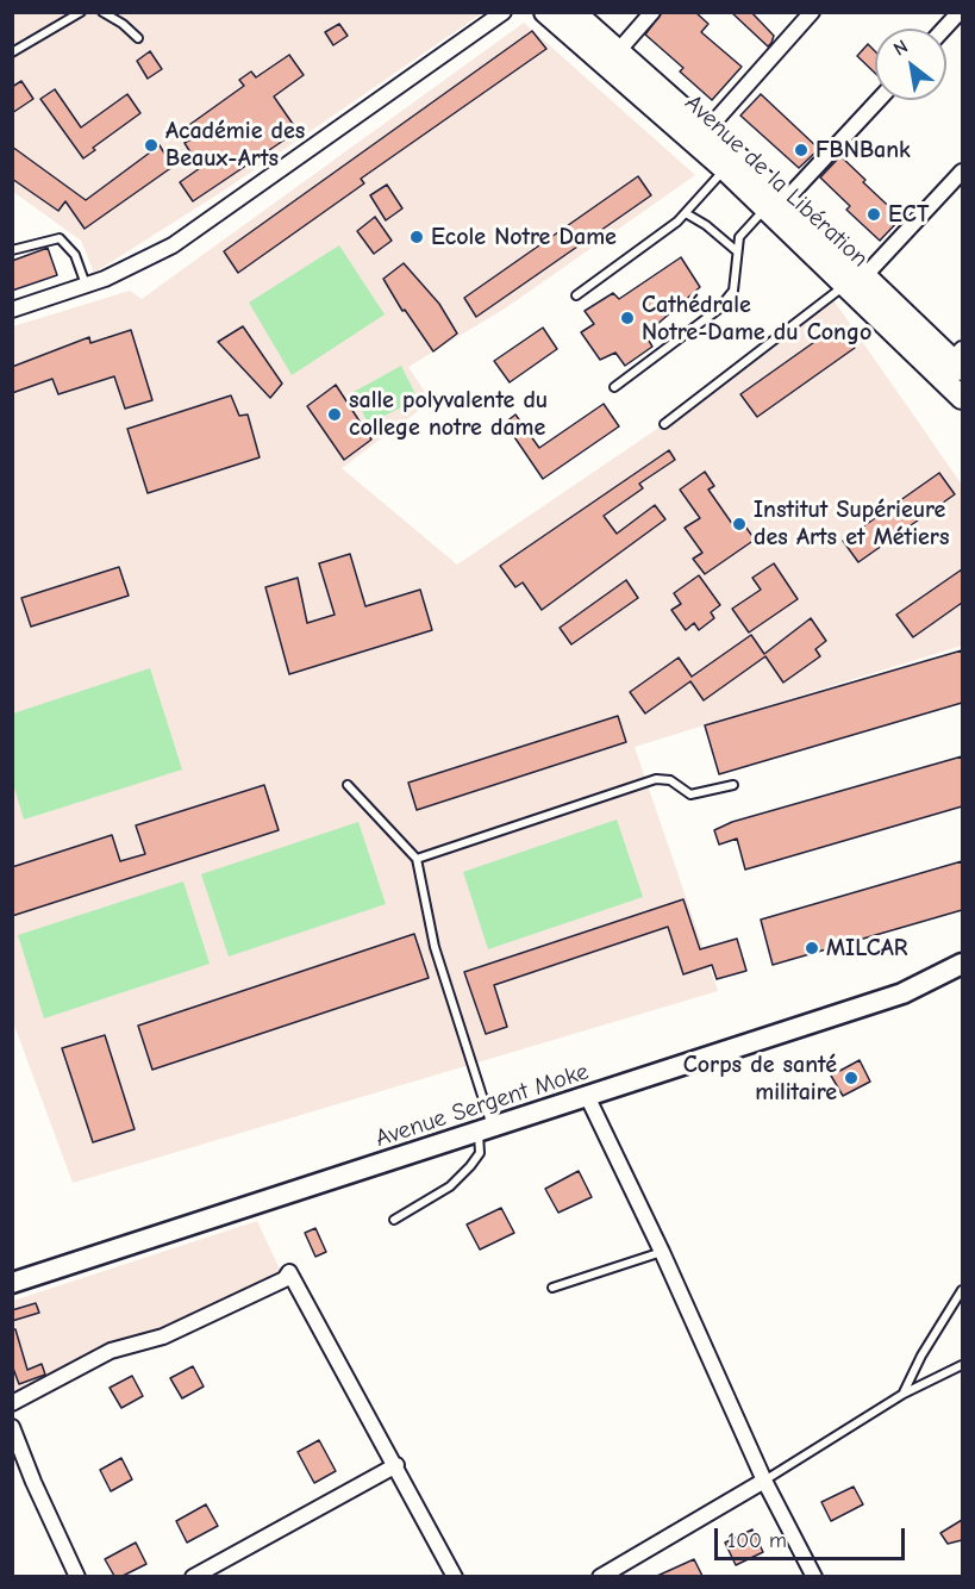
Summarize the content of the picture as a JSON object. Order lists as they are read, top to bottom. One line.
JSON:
{"streets":{"main road":["Avenue de la Libération","Avenue Sergent Moke"]},"places":["Académie des Beaux-Arts","FBNBank","ECT","Ecole Notre Dame","Cathédrale Notre-Dame du Congo","salle polyvalente du college notre dame","Institut Supérieure des Arts et Métiers","MILCAR","Corps de santé militaire"],"scale_bar":"100 m","north":"top left"}
